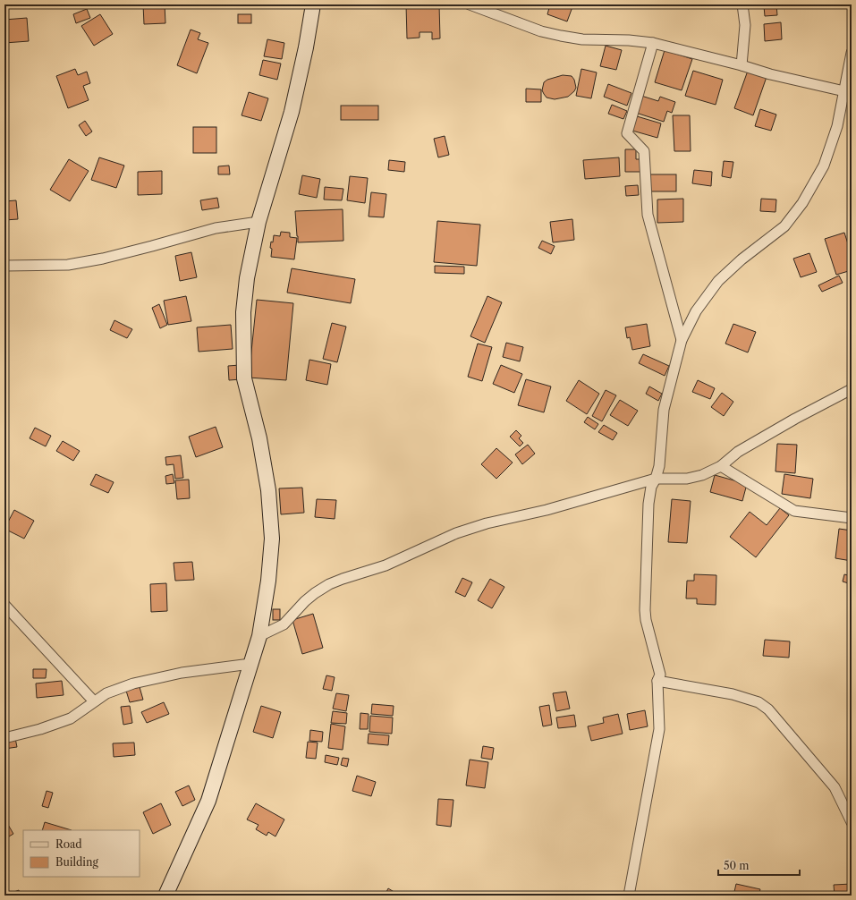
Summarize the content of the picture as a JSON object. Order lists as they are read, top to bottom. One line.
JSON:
{"legend":["Road","Building"],"scale_bar":"50 m"}
